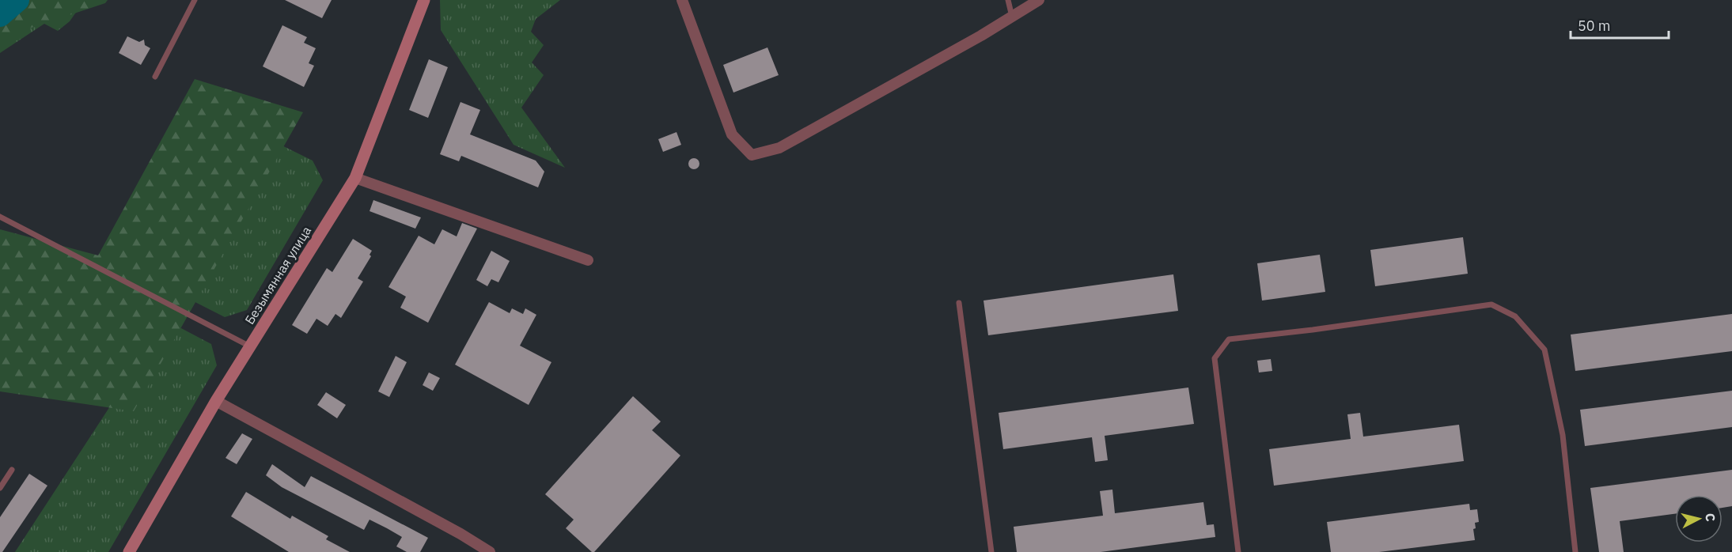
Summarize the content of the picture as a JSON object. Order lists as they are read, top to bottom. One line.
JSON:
{"streets":{"main road":["Безымянная улица"]},"scale_bar":"50 m","north":"right"}
